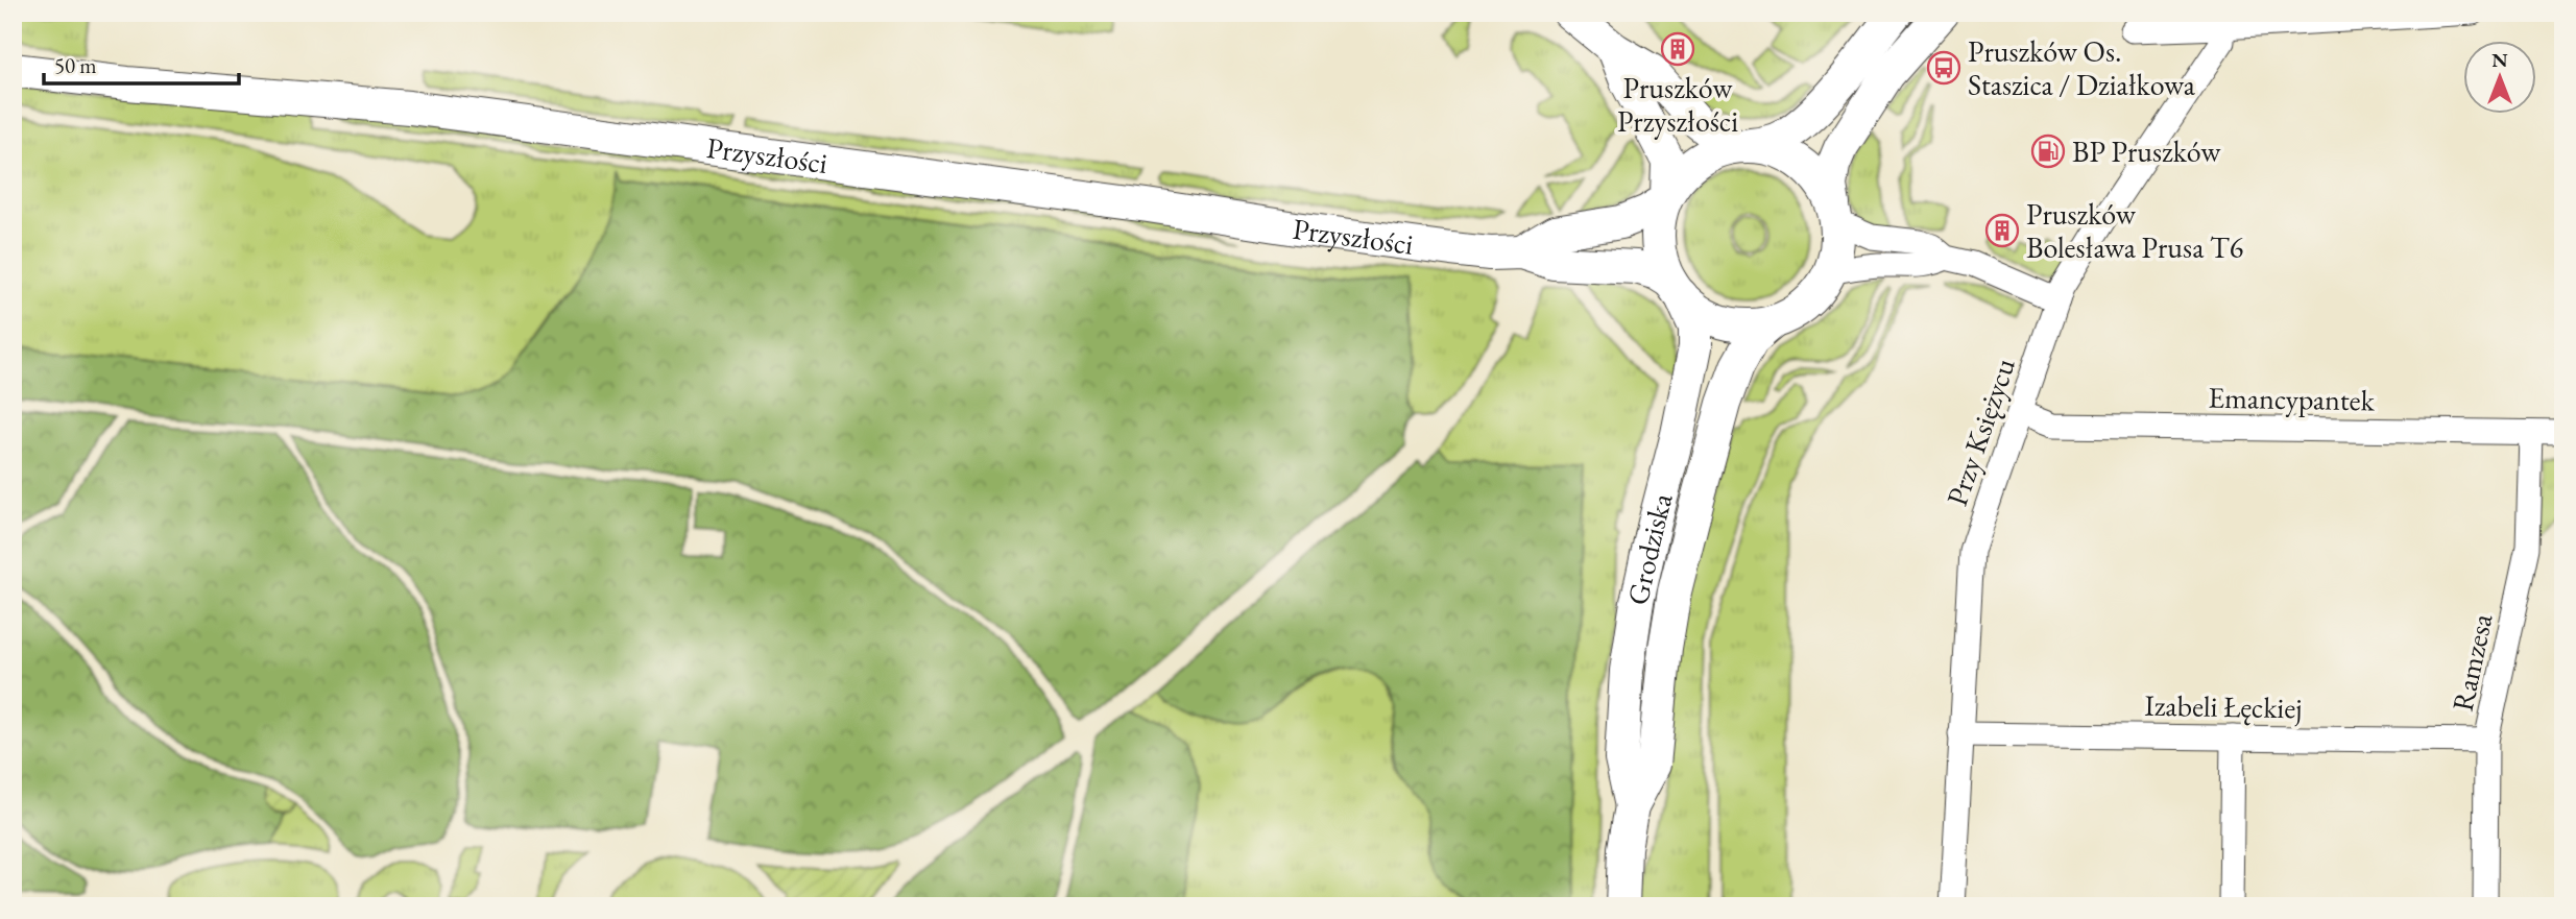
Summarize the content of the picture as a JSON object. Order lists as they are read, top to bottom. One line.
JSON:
{"streets":{"street":["Przyszłości","Emancypantek","Przy Księżycu","Grodziska","Ramzesa","Izabeli Łęckiej"]},"crossings":[["Przyszłości","Grodziska"],["Emancypantek","Przy Księżycu"],["Emancypantek","Ramzesa"],["Przy Księżycu","Izabeli Łęckiej"],["Ramzesa","Izabeli Łęckiej"]],"places":{"building":["Pruszków Przyszłości","Pruszków Bolesława Prusa T6"],"bus stop":["Pruszków Os. Staszica / Działkowa"],"fuel station":["BP Pruszków"]},"scale_bar":"50 m","north":"top"}
